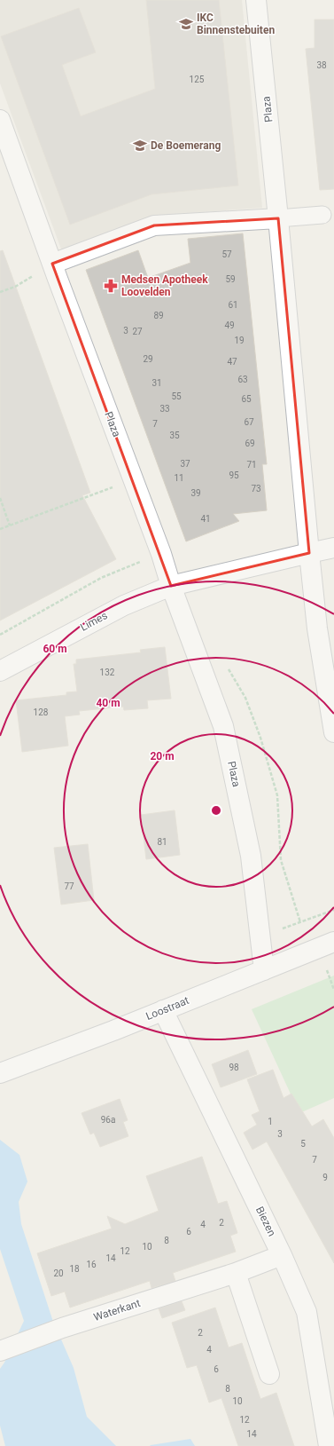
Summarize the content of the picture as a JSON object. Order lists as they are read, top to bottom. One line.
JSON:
{"streets":{"street":["Plaza","Limes","Loostraat","Biezen","Waterkant"]},"crossings":[["Plaza","Limes"],["Plaza","Loostraat"],["Loostraat","Biezen"],["Biezen","Waterkant"]],"places":{"school or university":["IKC Binnenstebuiten","De Boemerang"],"pharmacy":["Medsen Apotheek Loovelden"]},"house_numbers":["38","125","57","59","61","89","49","3","27","19","29","47","63","31","55","65","33","67","7","35","69","37","71","95","11","73","39","41","132","128","81","77","98","96a","1","3","5","7","9","2","4","6","8","10","12","14","16","18","20","2","4","6","8","10","12","14"],"rings":["60 m","40 m","20 m"]}
